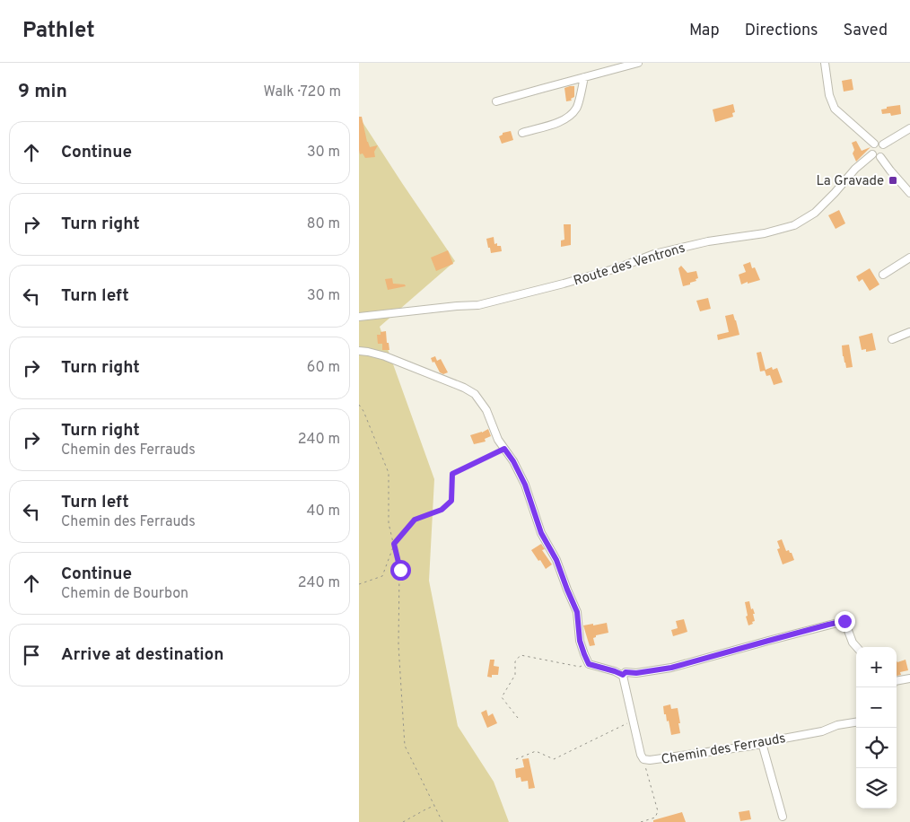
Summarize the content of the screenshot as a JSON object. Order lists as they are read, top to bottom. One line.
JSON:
{"streets":{"street":["Route des Ventrons","Chemin des Ferrauds"]},"places":{"transit":["La Gravade"]},"page":{"header":"Pathlet","nav":["Map","Directions","Saved"],"heading":["9 min","Walk · 720 m"],"list":[["Continue","30 m"],["Turn right","80 m"],["Turn left","30 m"],["Turn right","60 m"],["Turn right","Chemin des Ferrauds","240 m"],["Turn left","Chemin des Ferrauds","40 m"],["Continue","Chemin de Bourbon","240 m"],"Arrive at destination"],"map_buttons":["+","−"]}}
